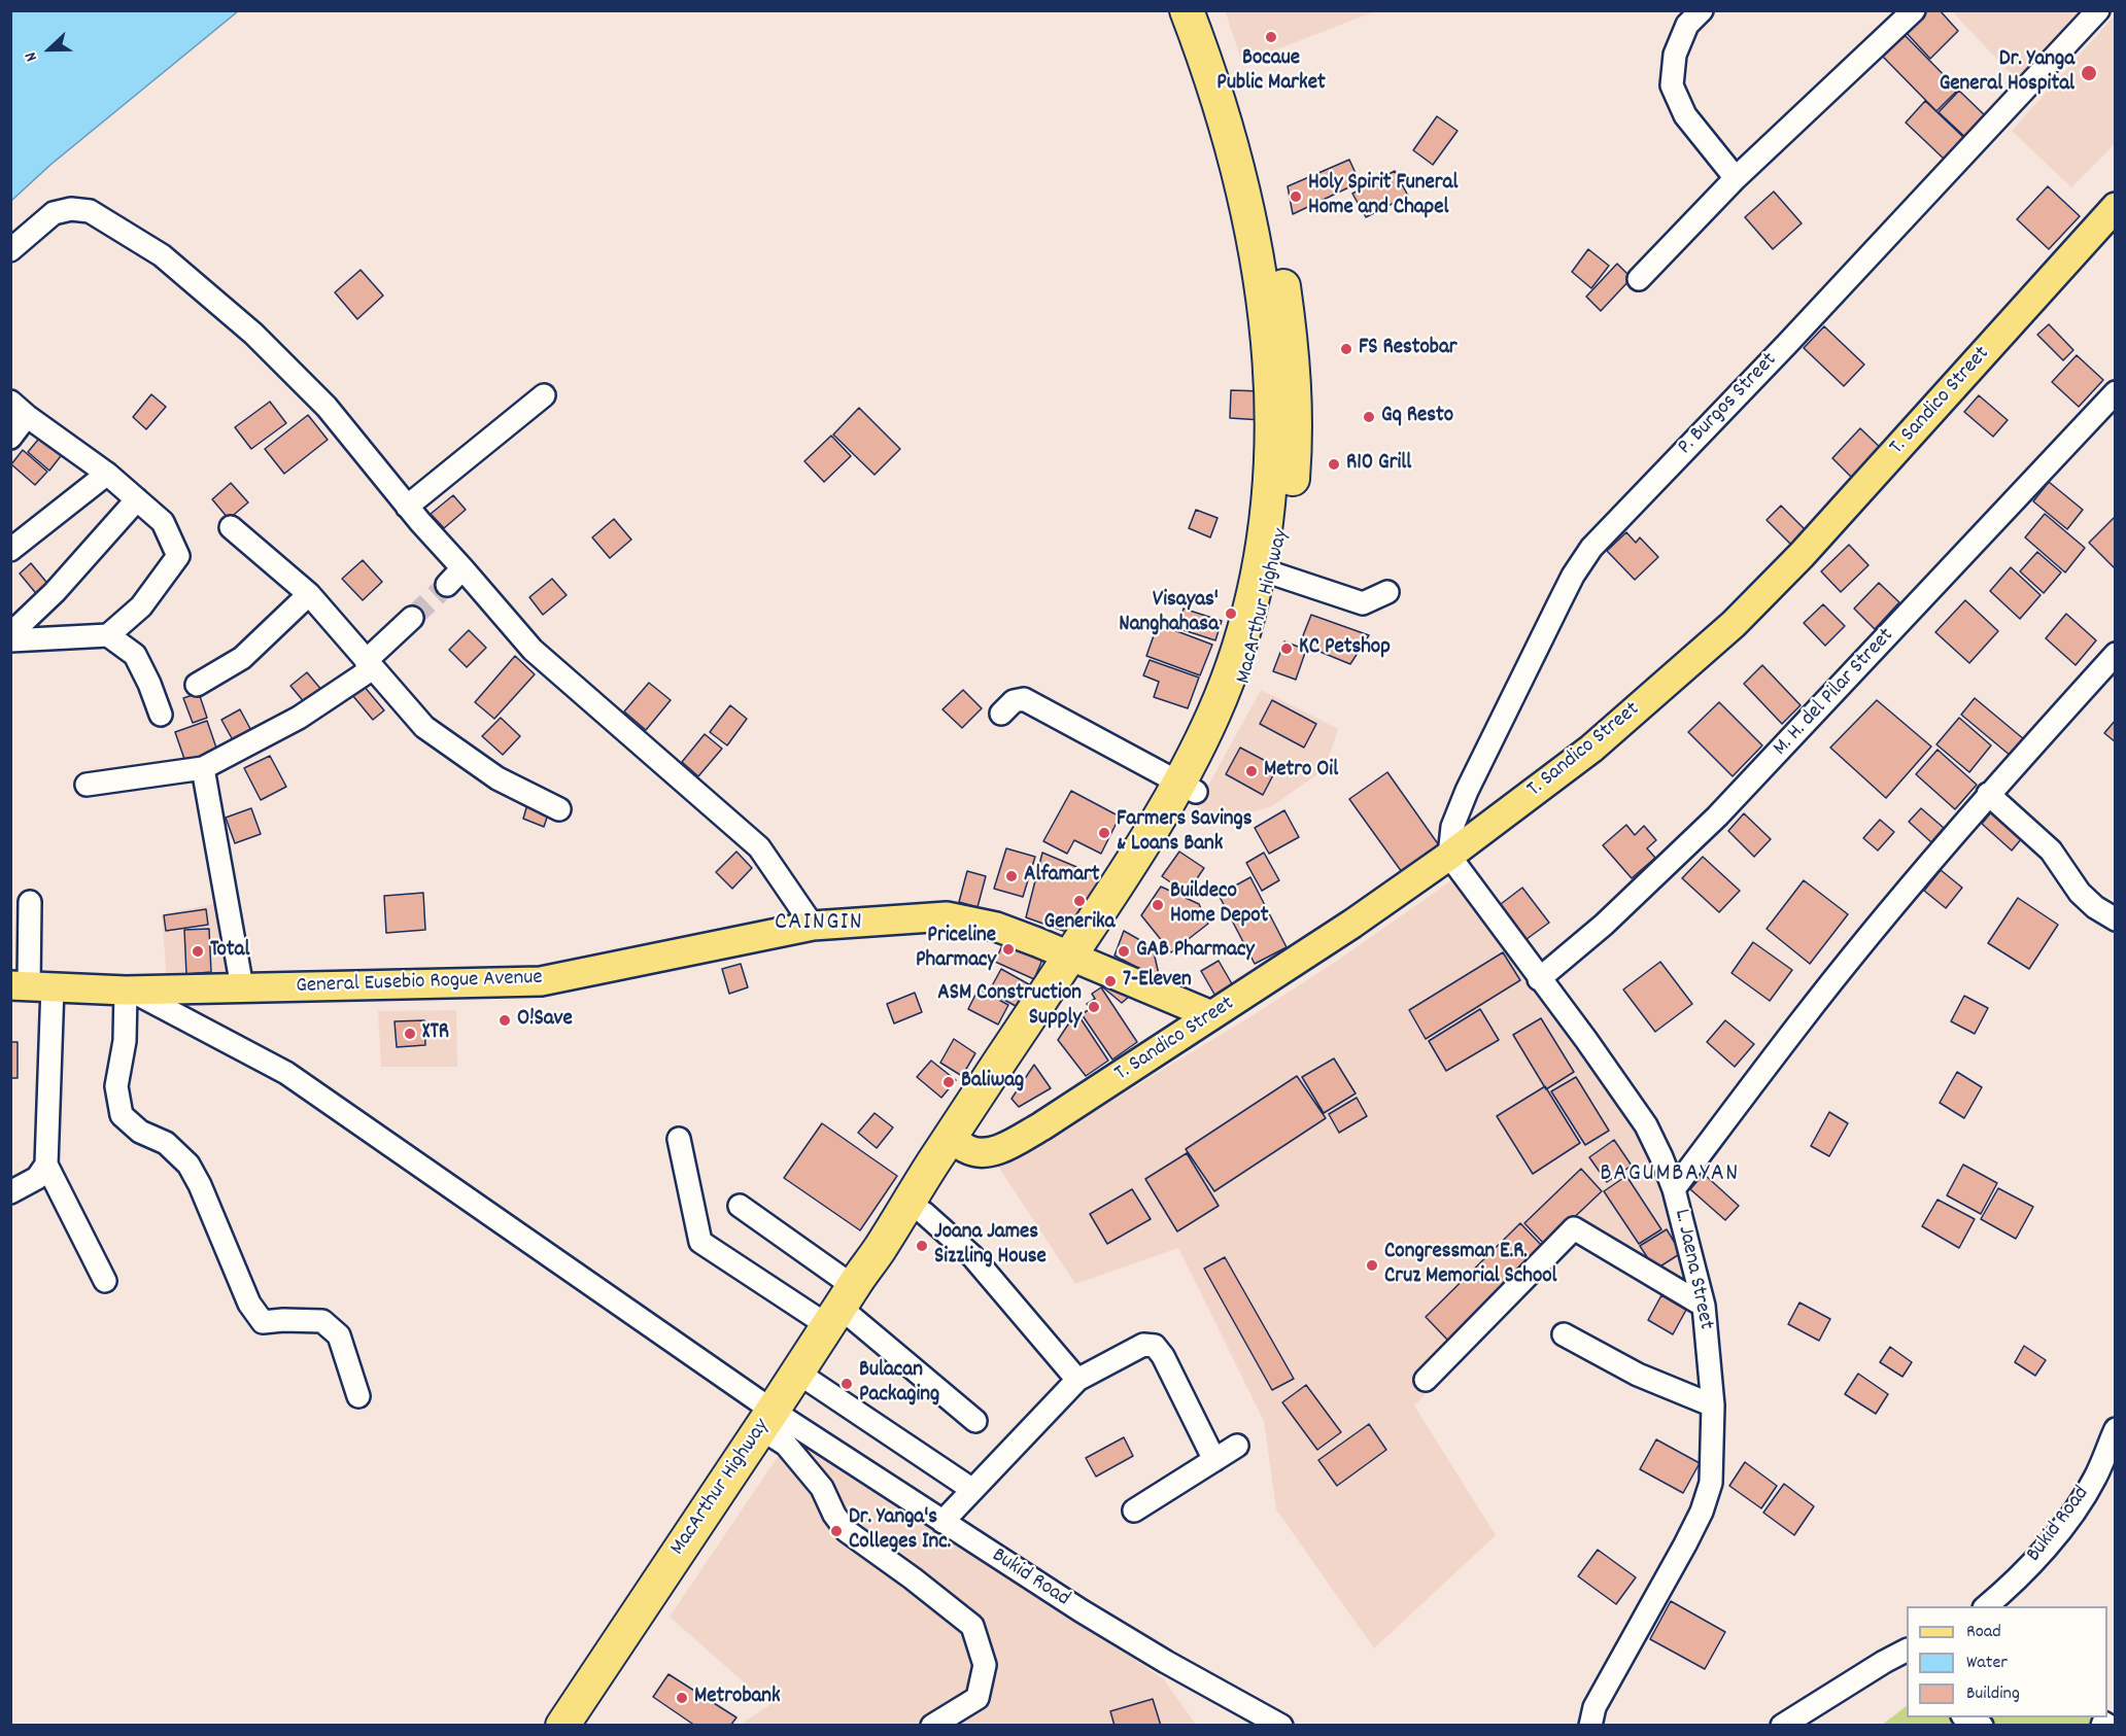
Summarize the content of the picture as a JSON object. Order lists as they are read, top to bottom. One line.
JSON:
{"streets":{"highway":["MacArthur Highway"],"main road":["T. Sandico Street","General Eusebio Rogue Avenue"],"street":["P. Burgos Street","M. H. del Pilar Street","L. Jaena Street","Bukid Road"]},"crossings":[["T. Sandico Street","P. Burgos Street"],["T. Sandico Street","MacArthur Highway"],["T. Sandico Street","General Eusebio Rogue Avenue"],["T. Sandico Street","L. Jaena Street"],["P. Burgos Street","L. Jaena Street"],["MacArthur Highway","General Eusebio Rogue Avenue"],["MacArthur Highway","Bukid Road"],["M. H. del Pilar Street","L. Jaena Street"]],"districts":["CAINGIN","BAGUMBAYAN"],"places":["Bocaue Public Market","Dr. Yanga General Hospital","Holy Spirit Funeral Home and Chapel","FS Restobar","Gq Resto","R10 Grill","Visayas' Nanghahasa","KC Petshop","Metro Oil","Farmers Savings & Loans Bank","Alfamart","Generika","Buildeco Home Depot","Priceline Pharmacy","Total","GAB Pharmacy","7-Eleven","ASM Construction Supply","O!Save","XTR","Baliwag","Joana James Sizzling House","Congressman E.R. Cruz Memorial School","Bulacan Packaging","Dr. Yanga's Colleges Inc.","Metrobank"],"legend":["Road","Water","Building"],"north":"left"}
